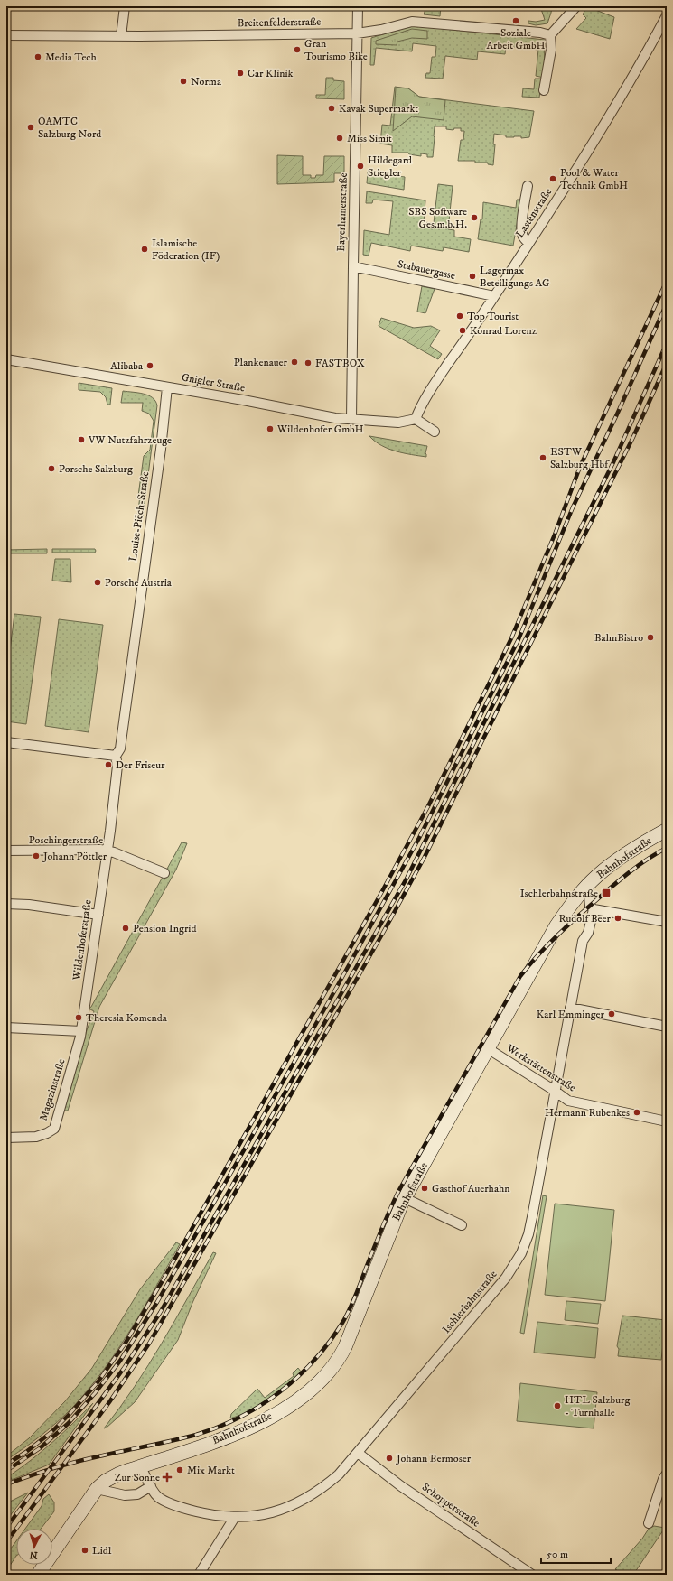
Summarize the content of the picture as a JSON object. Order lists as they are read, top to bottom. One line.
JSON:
{"streets":{"main road":["Bahnhofstraße"],"street":["Breitenfelderstraße","Bayerhamerstraße","Lastenstraße","Stabauergasse","Gnigler Straße","Louise-Piëch-Straße","Poschingerstraße","Wildenhoferstraße","Werkstättenstraße","Magazinstraße","Ischlerbahnstraße","Schopperstraße"]},"crossings":[["Breitenfelderstraße","Bayerhamerstraße"],["Bayerhamerstraße","Stabauergasse"],["Bayerhamerstraße","Gnigler Straße"],["Lastenstraße","Stabauergasse"],["Lastenstraße","Gnigler Straße"],["Gnigler Straße","Louise-Piëch-Straße"],["Louise-Piëch-Straße","Wildenhoferstraße"],["Poschingerstraße","Wildenhoferstraße"],["Bahnhofstraße","Werkstättenstraße"],["Bahnhofstraße","Ischlerbahnstraße"],["Wildenhoferstraße","Magazinstraße"],["Werkstättenstraße","Ischlerbahnstraße"],["Ischlerbahnstraße","Schopperstraße"]],"places":{"other":["Soziale Arbeit GmbH","Gran Tourismo Bike","Media Tech","Car Klinik","Norma","Kavak Supermarkt","ÖAMTC Salzburg Nord","Miss Simit","Hildegard Stiegler","Pool & Water Technik GmbH","SBS Software Ges.m.b.H.","Islamische Föderation (IF)","Lagermax Beteiligungs AG","Top Tourist","Konrad Lorenz","Plankenauer","FASTBOX","Alibaba","Wildenhofer GmbH","VW Nutzfahrzeuge","ESTW Salzburg Hbf","Porsche Salzburg","Porsche Austria","BahnBistro","Der Friseur","Johann Pöttler","Rudolf Beer","Pension Ingrid","Karl Emminger","Theresia Komenda","Hermann Rubenkes","Gasthof Auerhahn","HTL Salzburg - Turnhalle","Johann Bermoser","Mix Markt","Lidl"],"transit":["Ischlerbahnstraße"],"health":["Zur Sonne"]},"scale_bar":"50 m","north":"bottom"}
